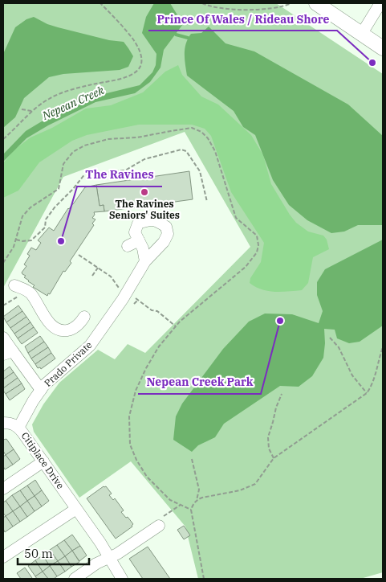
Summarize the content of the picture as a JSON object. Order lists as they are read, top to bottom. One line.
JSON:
{"streets":{"street":["Prado Private","Citiplace Drive"]},"crossings":[["Prado Private","Citiplace Drive"]],"water":["Nepean Creek"],"places":["Prince Of Wales / Rideau Shore","The Ravines Seniors' Suites","The Ravines","Nepean Creek Park"],"scale_bar":"50 m"}
